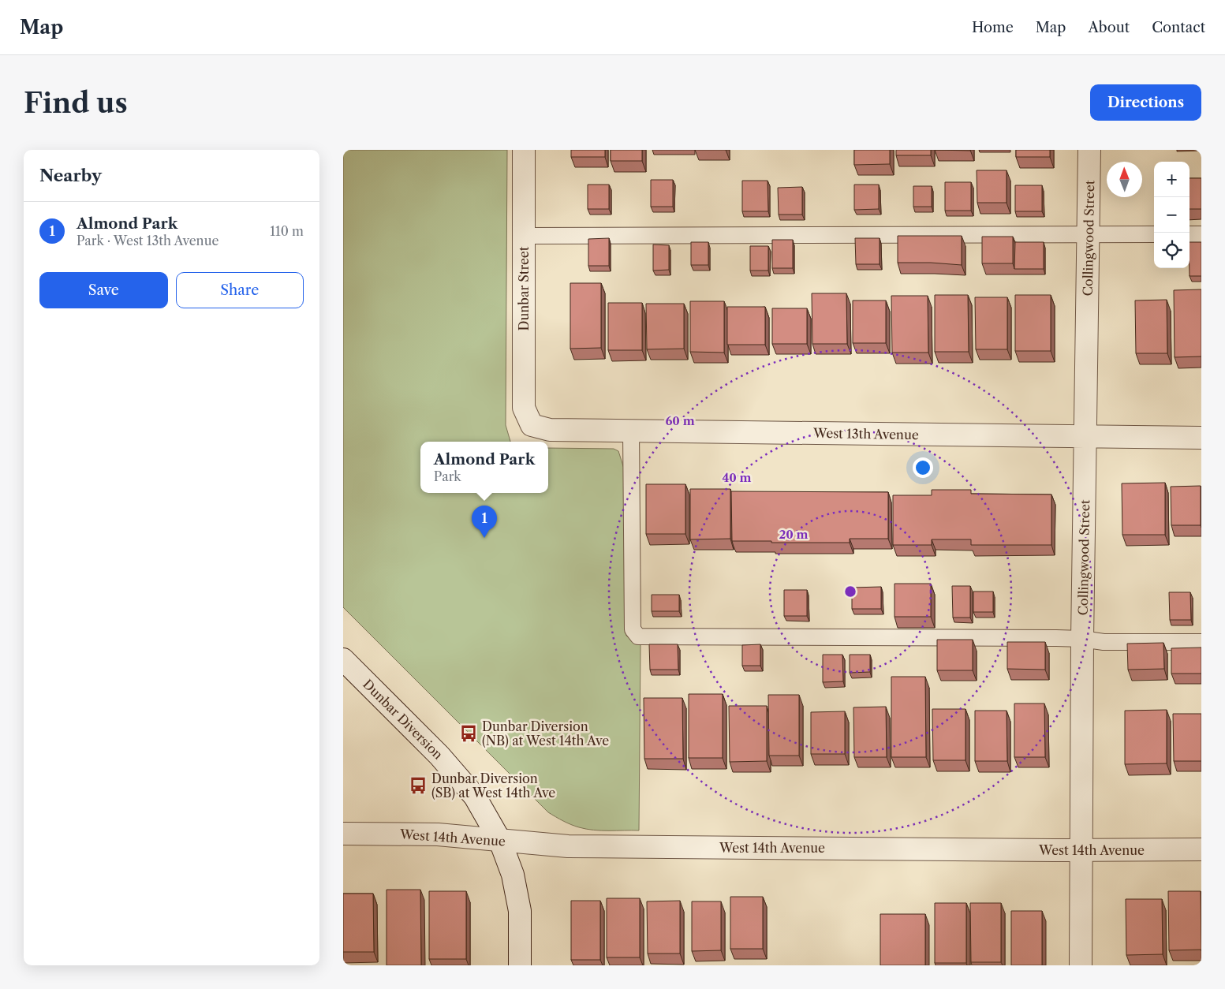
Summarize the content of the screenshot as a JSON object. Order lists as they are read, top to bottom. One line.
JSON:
{"streets":{"street":["Collingwood Street","Dunbar Street","West 13th Avenue","Dunbar Diversion","West 14th Avenue"]},"crossings":[["Collingwood Street","West 13th Avenue"],["Collingwood Street","West 14th Avenue"],["Dunbar Street","West 13th Avenue"],["Dunbar Diversion","West 14th Avenue"]],"places":{"bus stop":["Dunbar Diversion (NB) at West 14th Ave","Dunbar Diversion (SB) at West 14th Ave"]},"north":"top","page":{"header":"Map","nav":["Home","Map","About","Contact"],"buttons":["Directions",["Save","Share"]],"title":"Find us","heading":"Nearby","map_buttons":["+","−"],"list":[{"mark":"1","name":"Almond Park","note":"Park · West 13th Avenue","value":"110 m"}],"popup":["Almond Park","Park"],"pins":"1"},"rings":["60 m","40 m","20 m"]}
